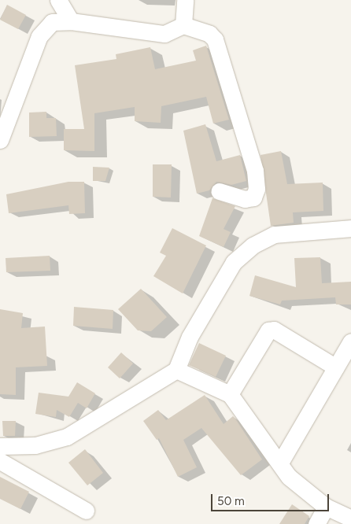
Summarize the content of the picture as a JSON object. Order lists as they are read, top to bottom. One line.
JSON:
{"scale_bar":"50 m"}
